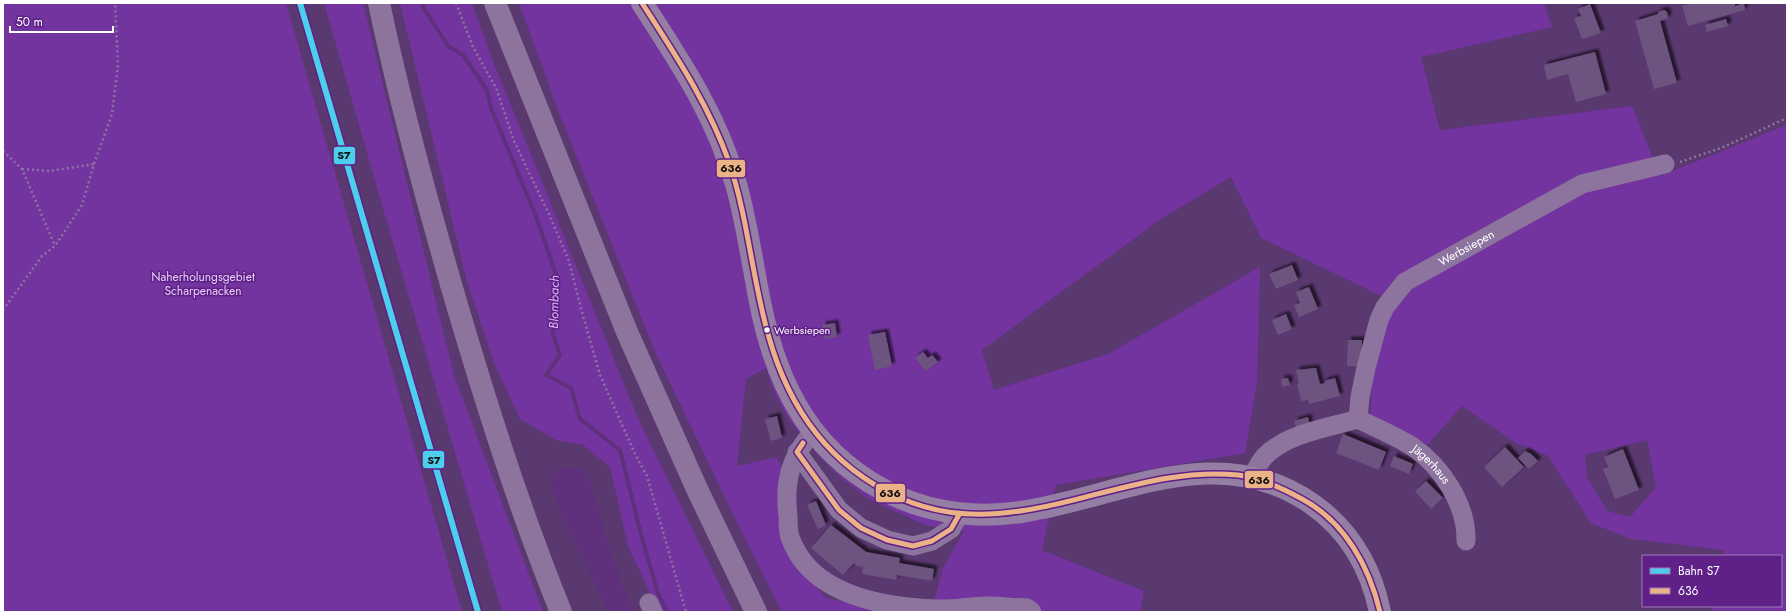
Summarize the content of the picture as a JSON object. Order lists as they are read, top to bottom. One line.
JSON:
{"streets":{"street":["Werbsiepen","Jägerhaus"]},"crossings":[["Werbsiepen","Jägerhaus"]],"water":["Blombach"],"parks":["Naherholungsgebiet Scharpenacken"],"places":["Werbsiepen"],"lines":["rail line S7","transit line 636"],"legend":["Bahn S7","636"],"scale_bar":"50 m"}
